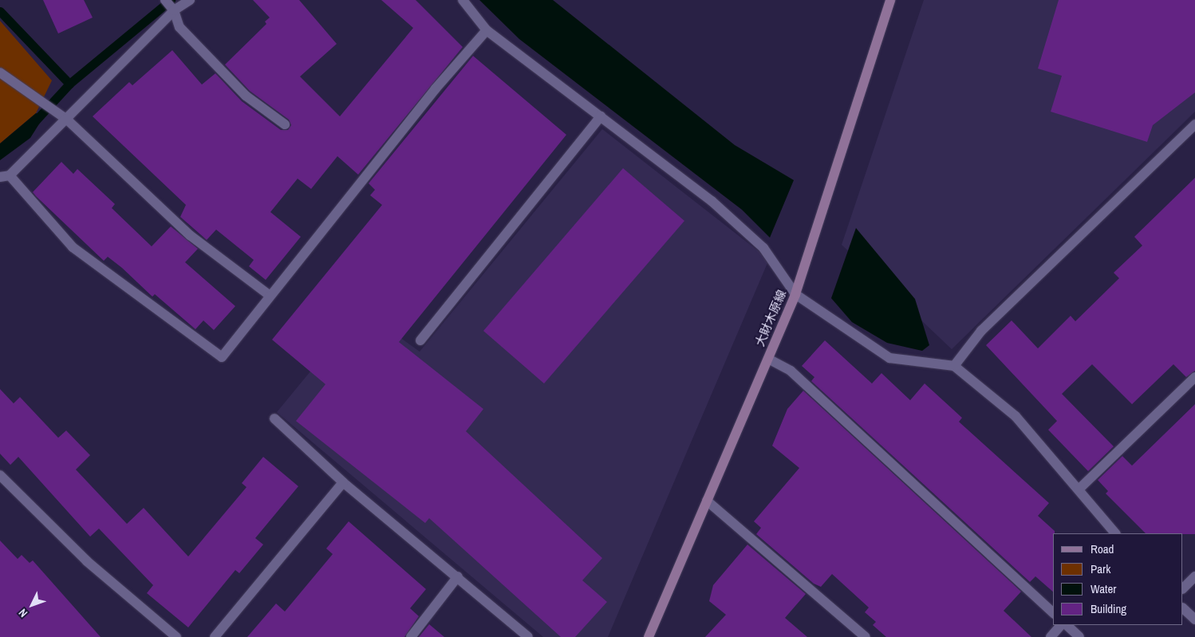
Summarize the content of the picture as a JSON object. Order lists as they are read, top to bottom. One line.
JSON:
{"streets":{"street":["大財木原線"]},"legend":["Road","Park","Water","Building"],"north":"bottom left"}
